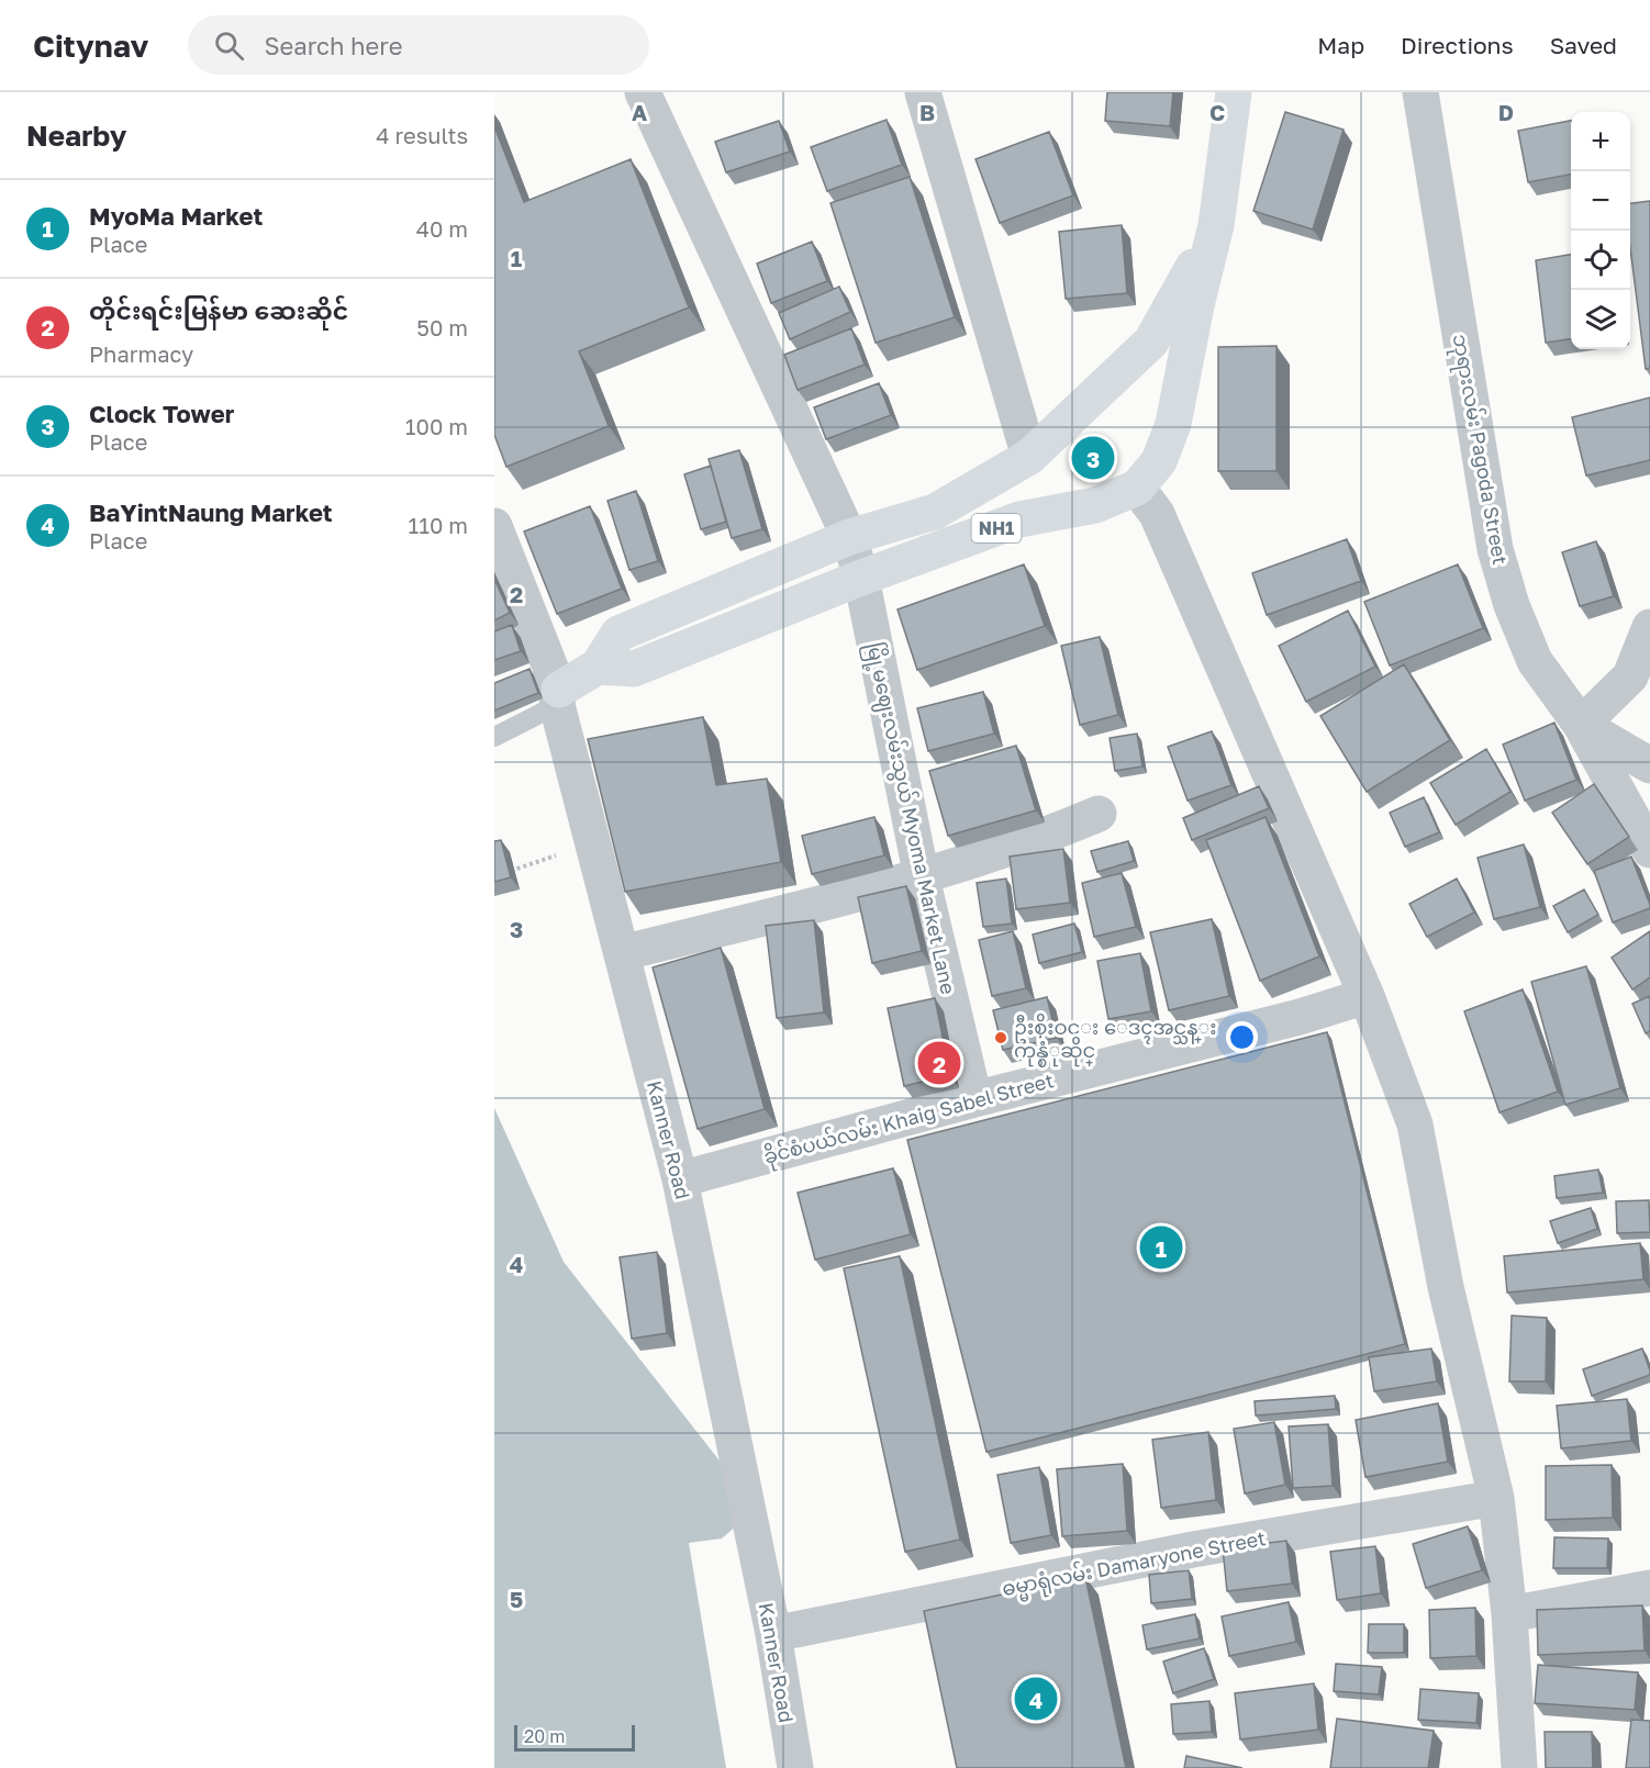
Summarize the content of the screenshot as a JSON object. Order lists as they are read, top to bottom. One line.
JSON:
{"streets":{"highway":["NH1"],"street":["ဘုရားလမ်း Pagoda Street","မြို့မဈေးလမ်းသွယ် Myoma Market Lane","ခိုင်စံပယ်လမ်း Khaig Sabel Street","Kanner Road","ဓမ္မာရုံလမ်း Damaryone Street"]},"crossings":[["NH1","မြို့မဈေးလမ်းသွယ် Myoma Market Lane"],["NH1","Kanner Road"],["မြို့မဈေးလမ်းသွယ် Myoma Market Lane","ခိုင်စံပယ်လမ်း Khaig Sabel Street"],["ခိုင်စံပယ်လမ်း Khaig Sabel Street","Kanner Road"],["Kanner Road","ဓမ္မာရုံလမ်း Damaryone Street"]],"places":["ဦးစိုးဝင္း ေဒၚအင္သန္း ကုန္စံုဆိုင္"],"scale_bar":"20 m","page":{"header":"Citynav","search":"Search here","nav":["Map","Directions","Saved"],"heading":["Nearby","4 results"],"map_buttons":["+","−"],"list":[{"mark":"1","name":"MyoMa Market","note":"Place","value":"40 m"},{"mark":"2","name":"တိုင်းရင်းမြန်မာ ဆေးဆိုင်","note":"Pharmacy","value":"50 m"},{"mark":"3","name":"Clock Tower","note":"Place","value":"100 m"},{"mark":"4","name":"BaYintNaung Market","note":"Place","value":"110 m"}],"pins":["3","2","1","4"],"scale":"20 m"},"grid":{"columns":["A","B","C","D"],"rows":["1","2","3","4","5"]}}
